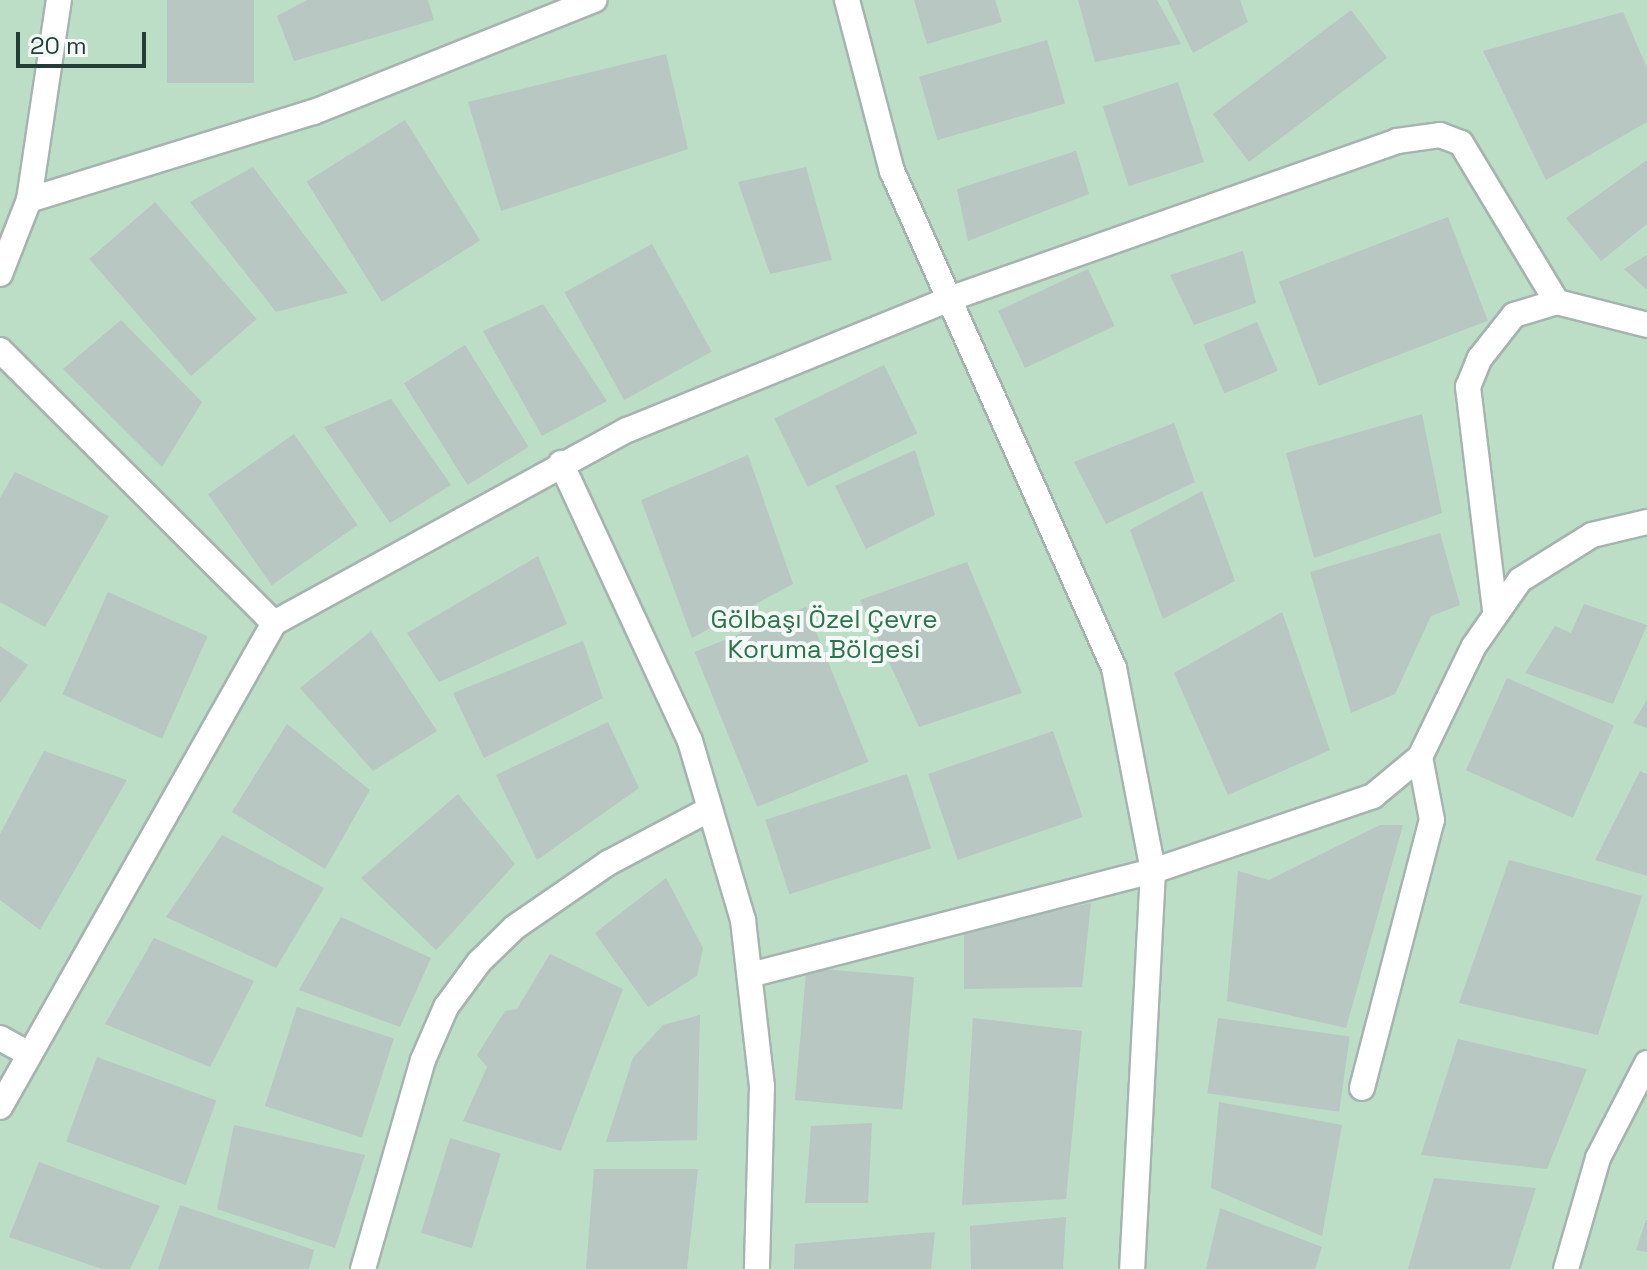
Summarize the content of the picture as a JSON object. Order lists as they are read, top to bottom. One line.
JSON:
{"parks":["Gölbaşı Özel Çevre Koruma Bölgesi"],"scale_bar":"20 m"}
